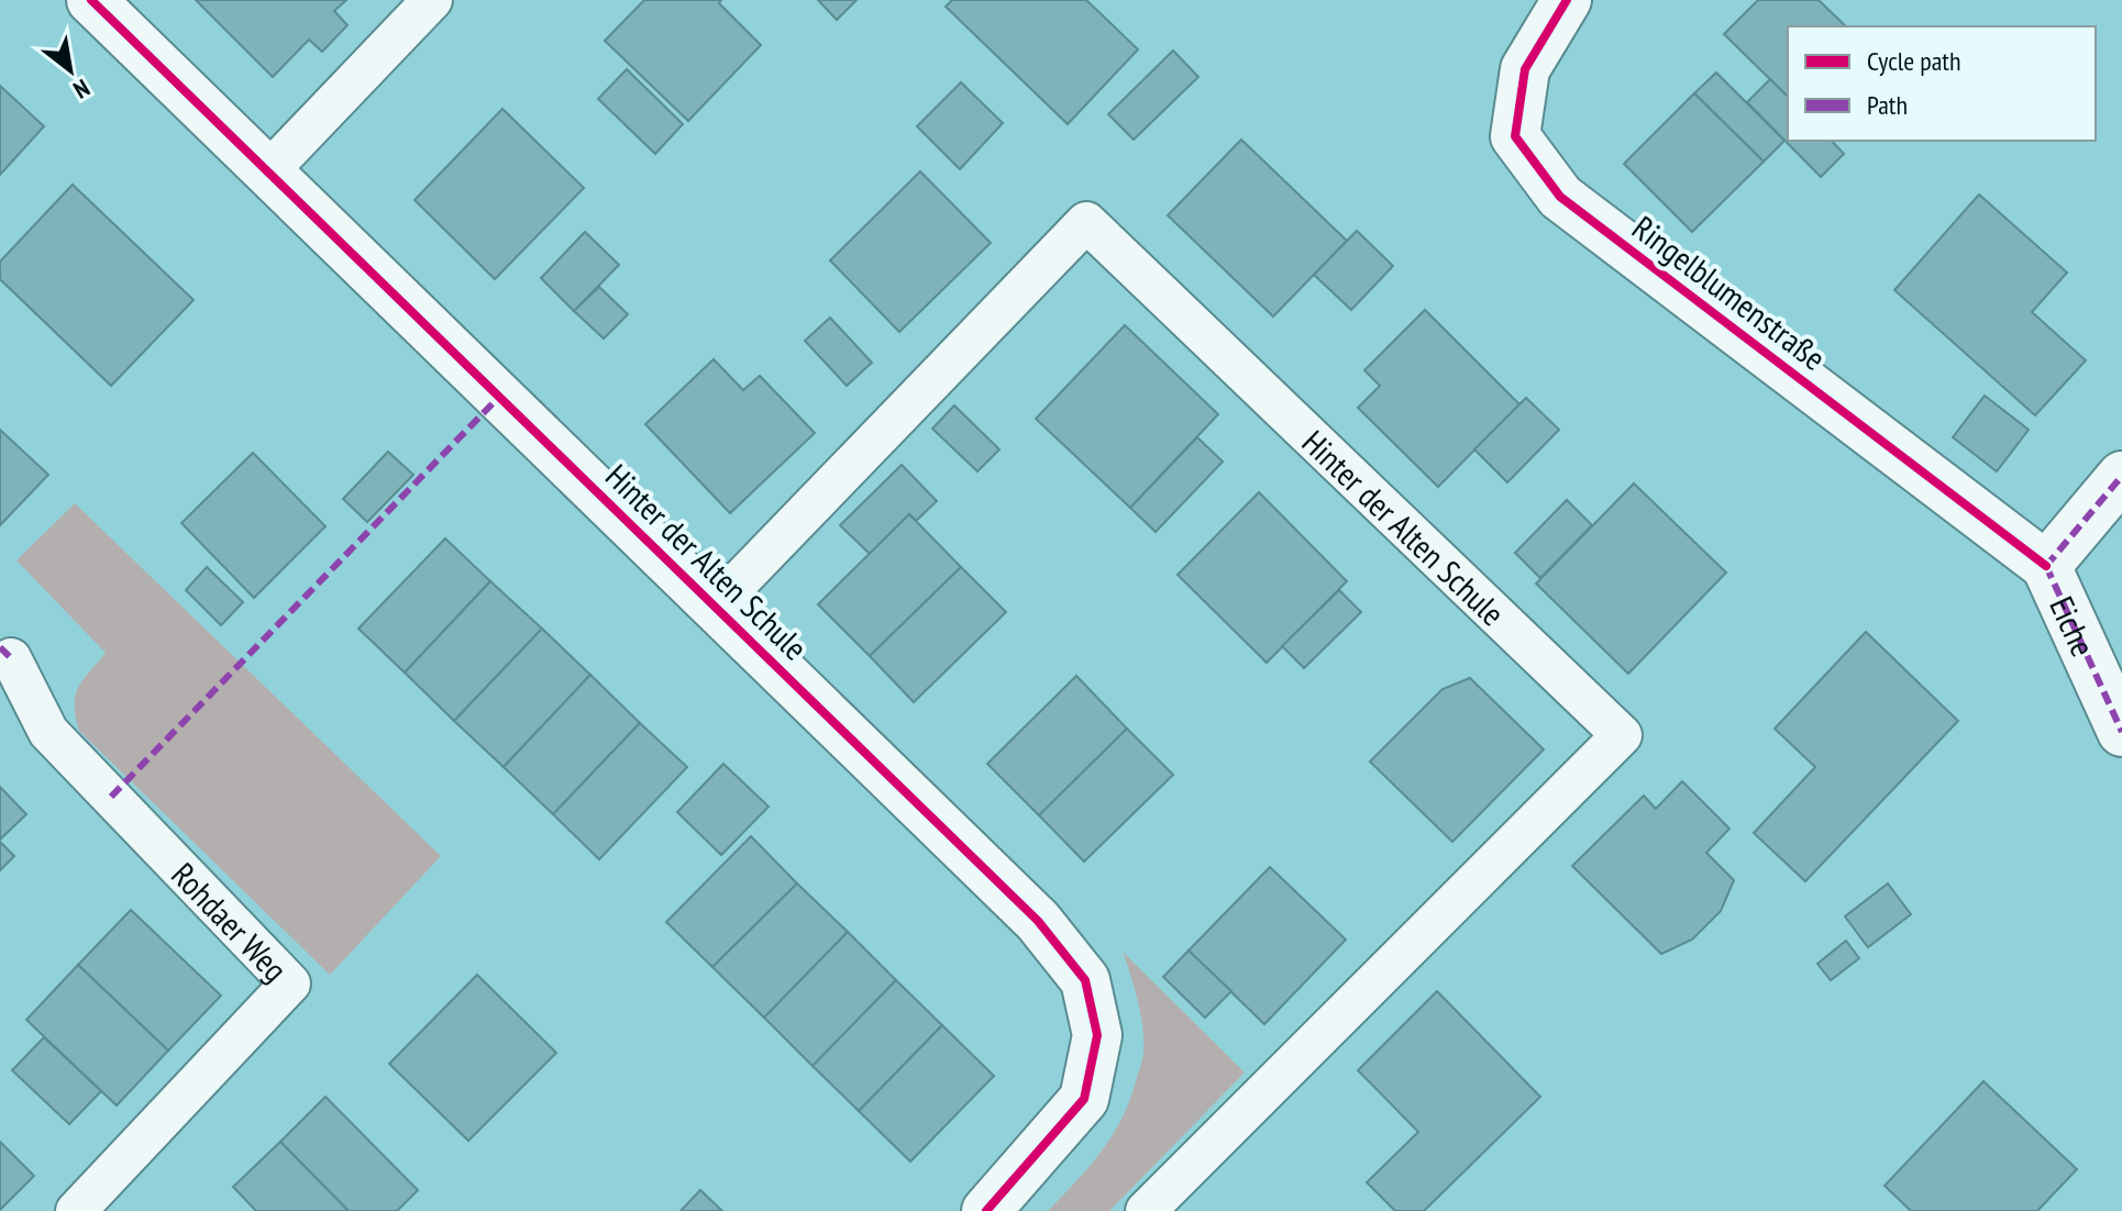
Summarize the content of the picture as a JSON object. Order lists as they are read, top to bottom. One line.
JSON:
{"streets":{"street":["Ringelblumenstraße","Hinter der Alten Schule","Eiche"],"lane":["Rohdaer Weg"]},"crossings":[["Ringelblumenstraße","Eiche"]],"legend":["Cycle path","Path"],"north":"bottom right"}
